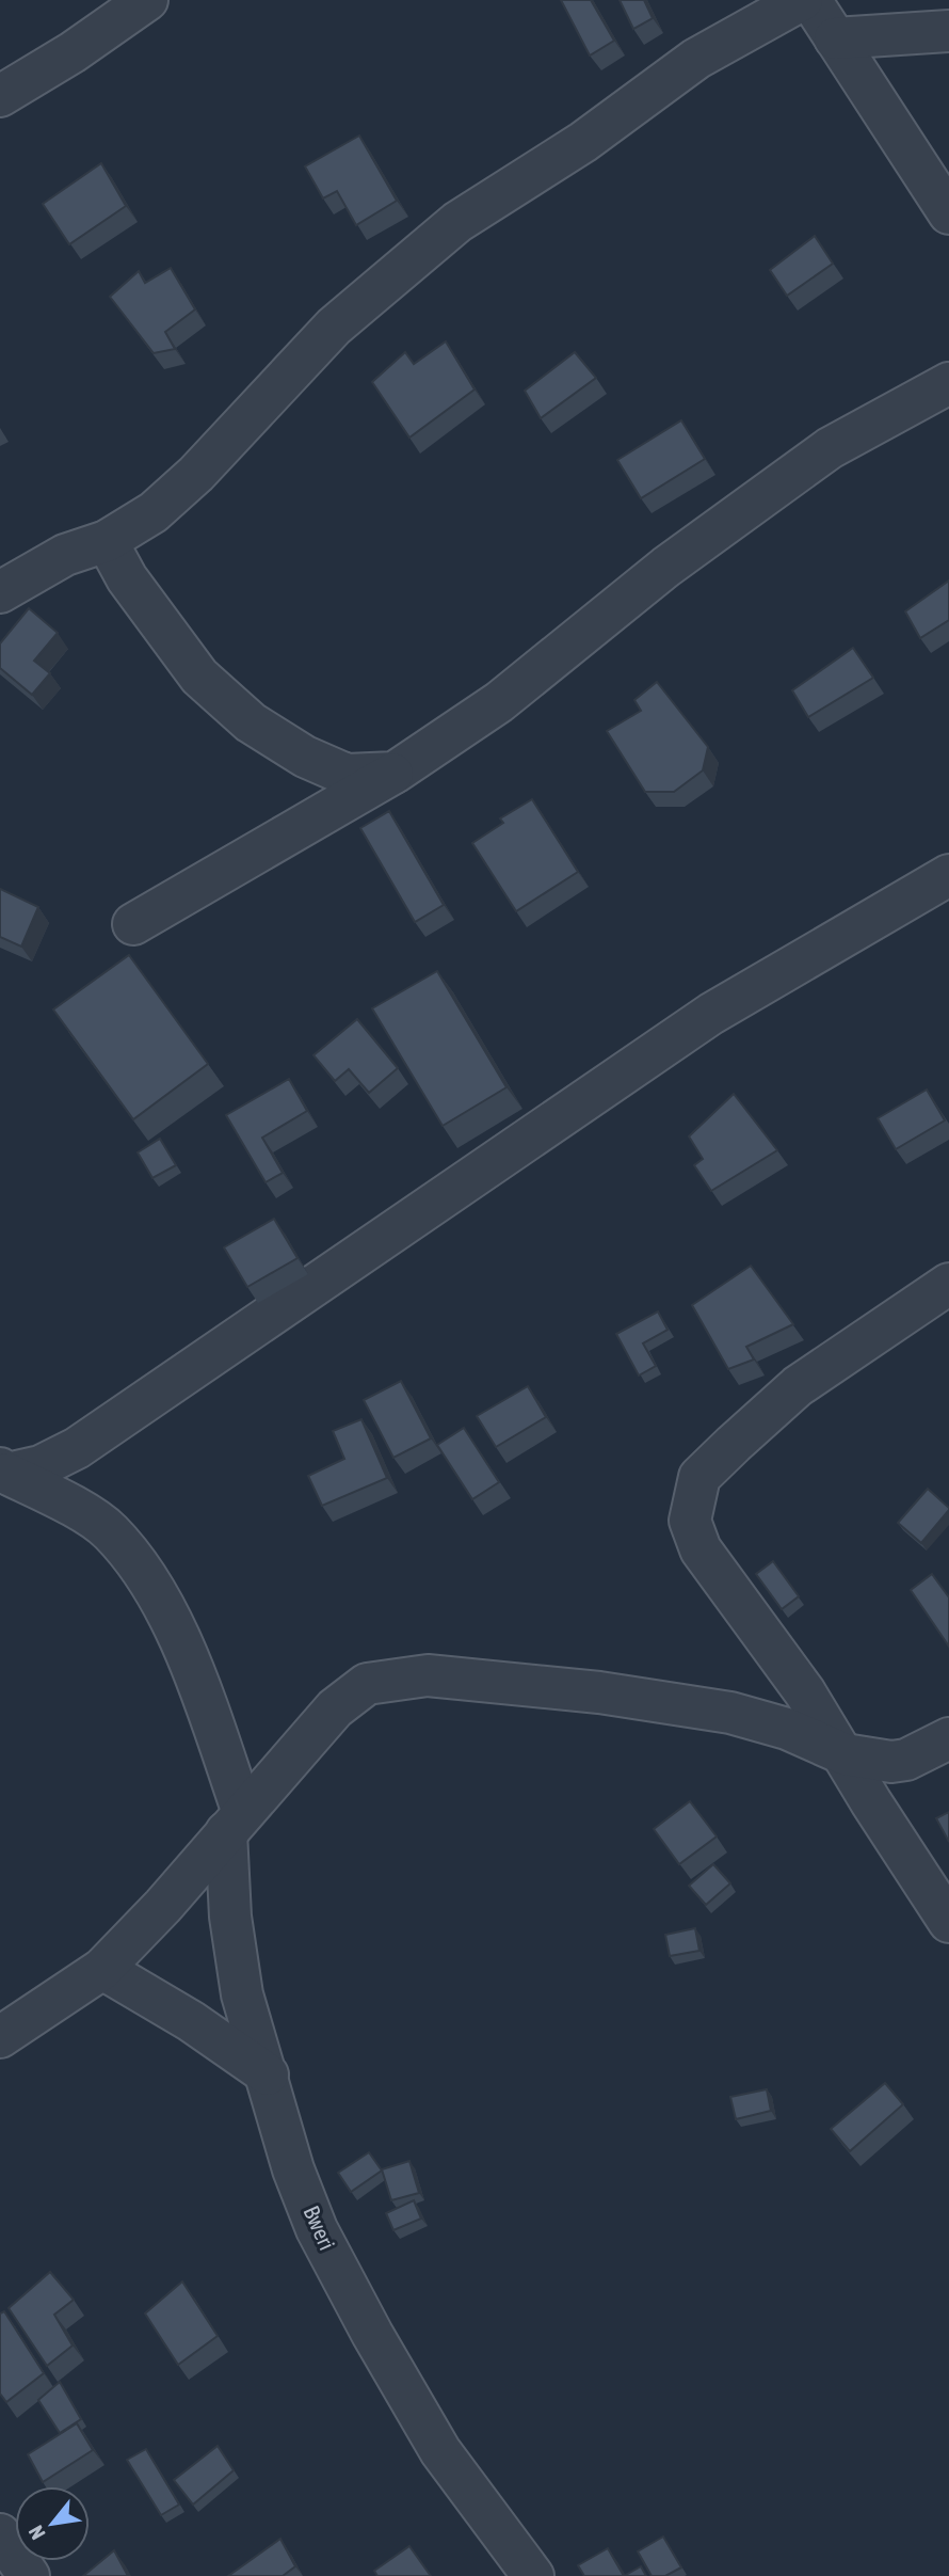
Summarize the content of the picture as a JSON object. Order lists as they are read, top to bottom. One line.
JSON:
{"streets":{"street":["Bweri"]},"north":"bottom left"}
